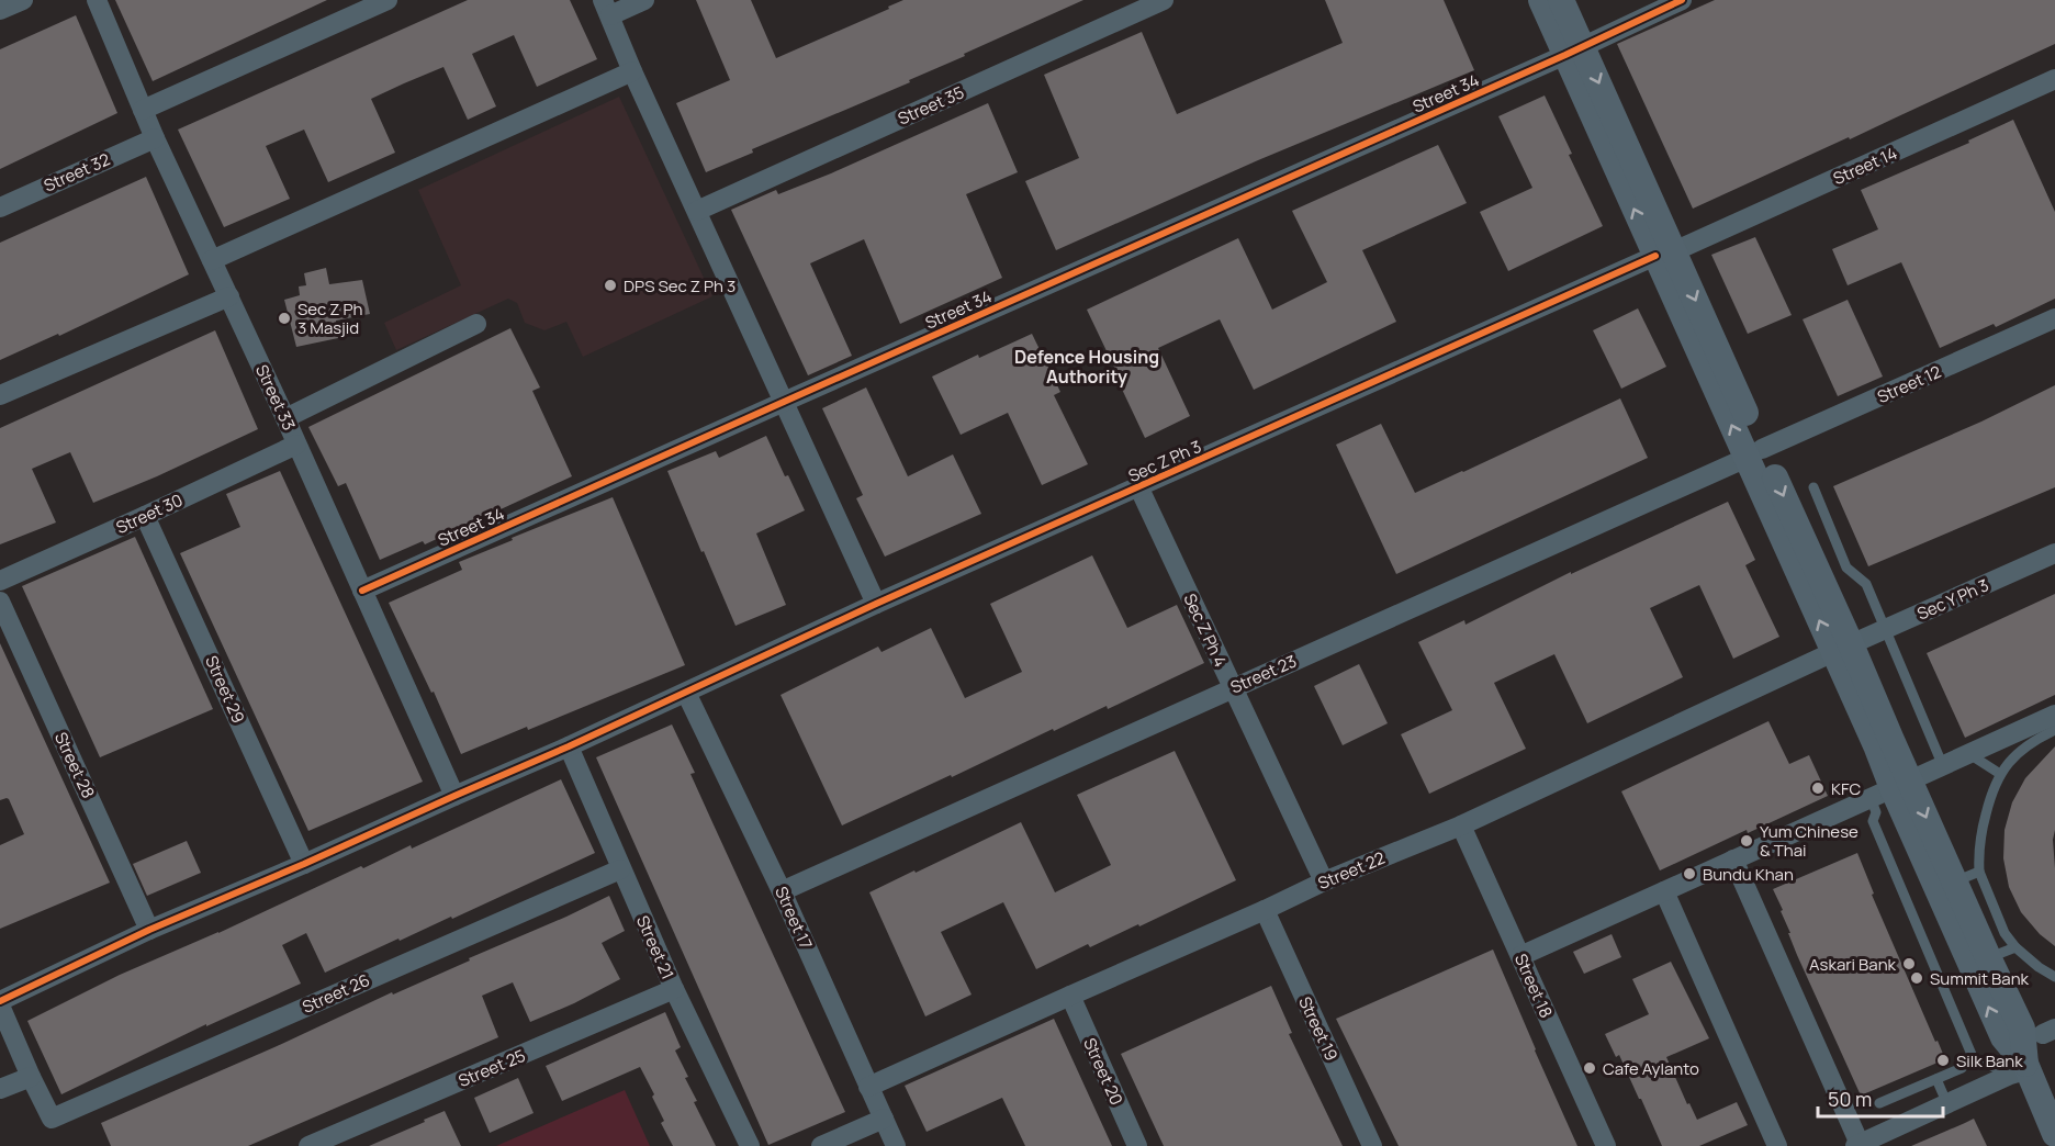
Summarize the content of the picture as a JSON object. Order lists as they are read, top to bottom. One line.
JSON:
{"streets":{"street":["Street 34","Street 35","Street 14","Street 32","Street 12","Street 33","Sec Z Ph 3","Street 30","Sec Y Ph 3","Sec Z Ph 4","Street 23","Street 29","Street 28","Street 22","Street 17","Street 21","Street 18","Street 26","Street 19","Street 25","Street 20"]},"crossings":[["Street 34","Street 33"],["Street 14","Sec Z Ph 3"],["Street 32","Street 33"],["Street 12","Street 23"],["Street 33","Sec Z Ph 3"],["Street 33","Street 30"],["Sec Z Ph 3","Sec Z Ph 4"],["Sec Z Ph 3","Street 29"],["Sec Z Ph 3","Street 28"],["Sec Z Ph 3","Street 17"],["Sec Z Ph 3","Street 21"],["Street 30","Street 29"],["Sec Y Ph 3","Street 22"],["Sec Z Ph 4","Street 23"],["Sec Z Ph 4","Street 22"],["Street 23","Street 17"],["Street 22","Street 17"],["Street 22","Street 18"],["Street 22","Street 19"],["Street 22","Street 20"],["Street 21","Street 26"],["Street 21","Street 25"]],"districts":["Defence Housing Authority"],"places":["DPS Sec Z Ph 3","Sec Z Ph 3 Masjid","KFC","Yum Chinese & Thai","Bundu Khan","Askari Bank","Summit Bank","Silk Bank","Cafe Aylanto"],"scale_bar":"50 m"}
